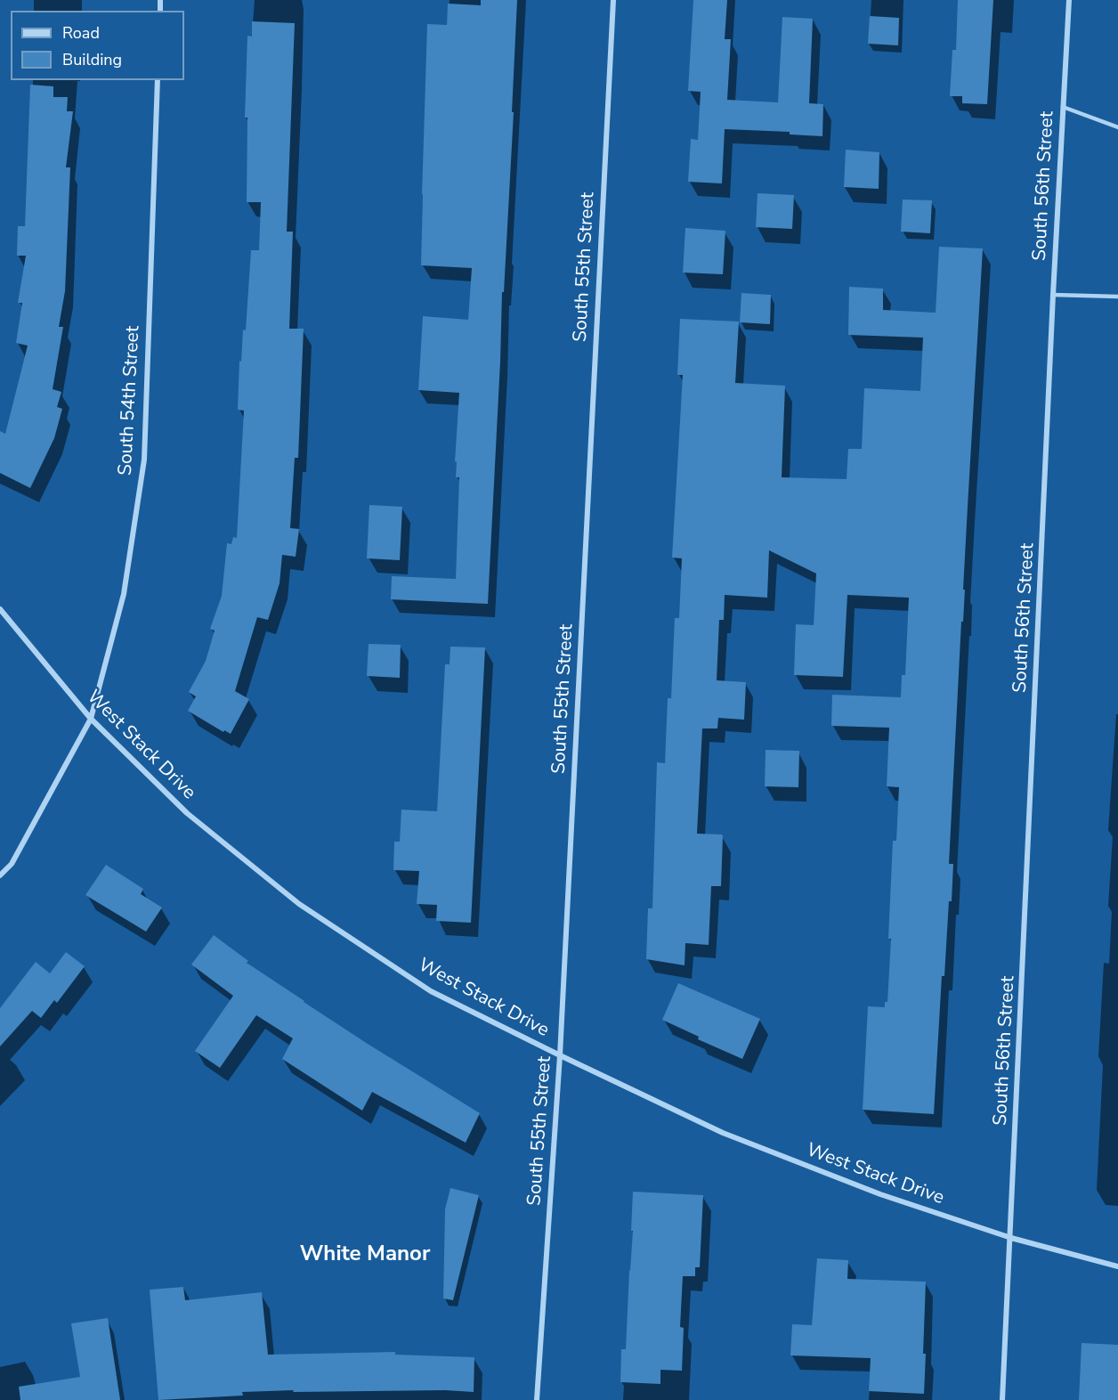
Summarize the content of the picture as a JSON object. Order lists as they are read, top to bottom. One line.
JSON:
{"streets":{"street":["South 56th Street","South 55th Street","South 54th Street","West Stack Drive"]},"crossings":[["South 56th Street","West Stack Drive"],["South 55th Street","West Stack Drive"],["South 54th Street","West Stack Drive"]],"districts":["White Manor"],"legend":["Road","Building"]}
